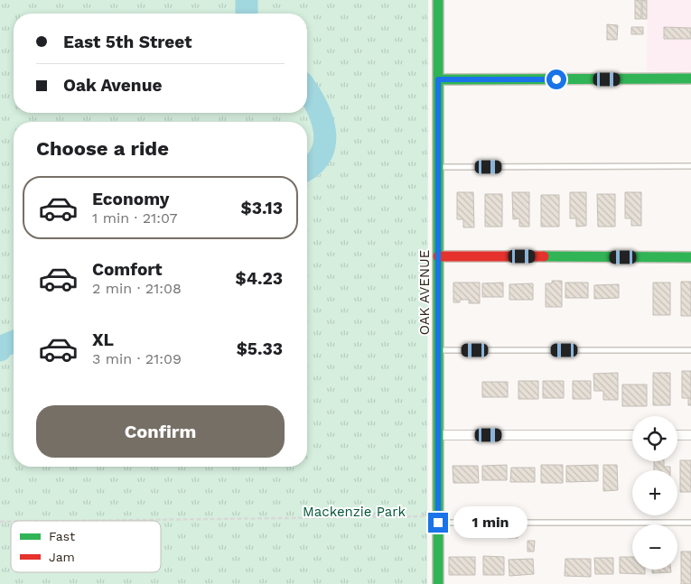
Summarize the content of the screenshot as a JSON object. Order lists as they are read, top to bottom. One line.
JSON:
{"streets":{"street":["OAK AVENUE"]},"parks":["Mackenzie Park"],"legend":["Fast","Jam"],"page":{"banner":["East 5th Street","Oak Avenue"],"heading":"Choose a ride","list":[{"name":"Economy","note":"1 min · 21:07","value":"$3.13"},{"name":"Comfort","note":"2 min · 21:08","value":"$4.23"},{"name":"XL","note":"3 min · 21:09","value":"$5.33"}],"buttons":"Confirm","map_buttons":["+","−"],"bubble":"1 min"}}
